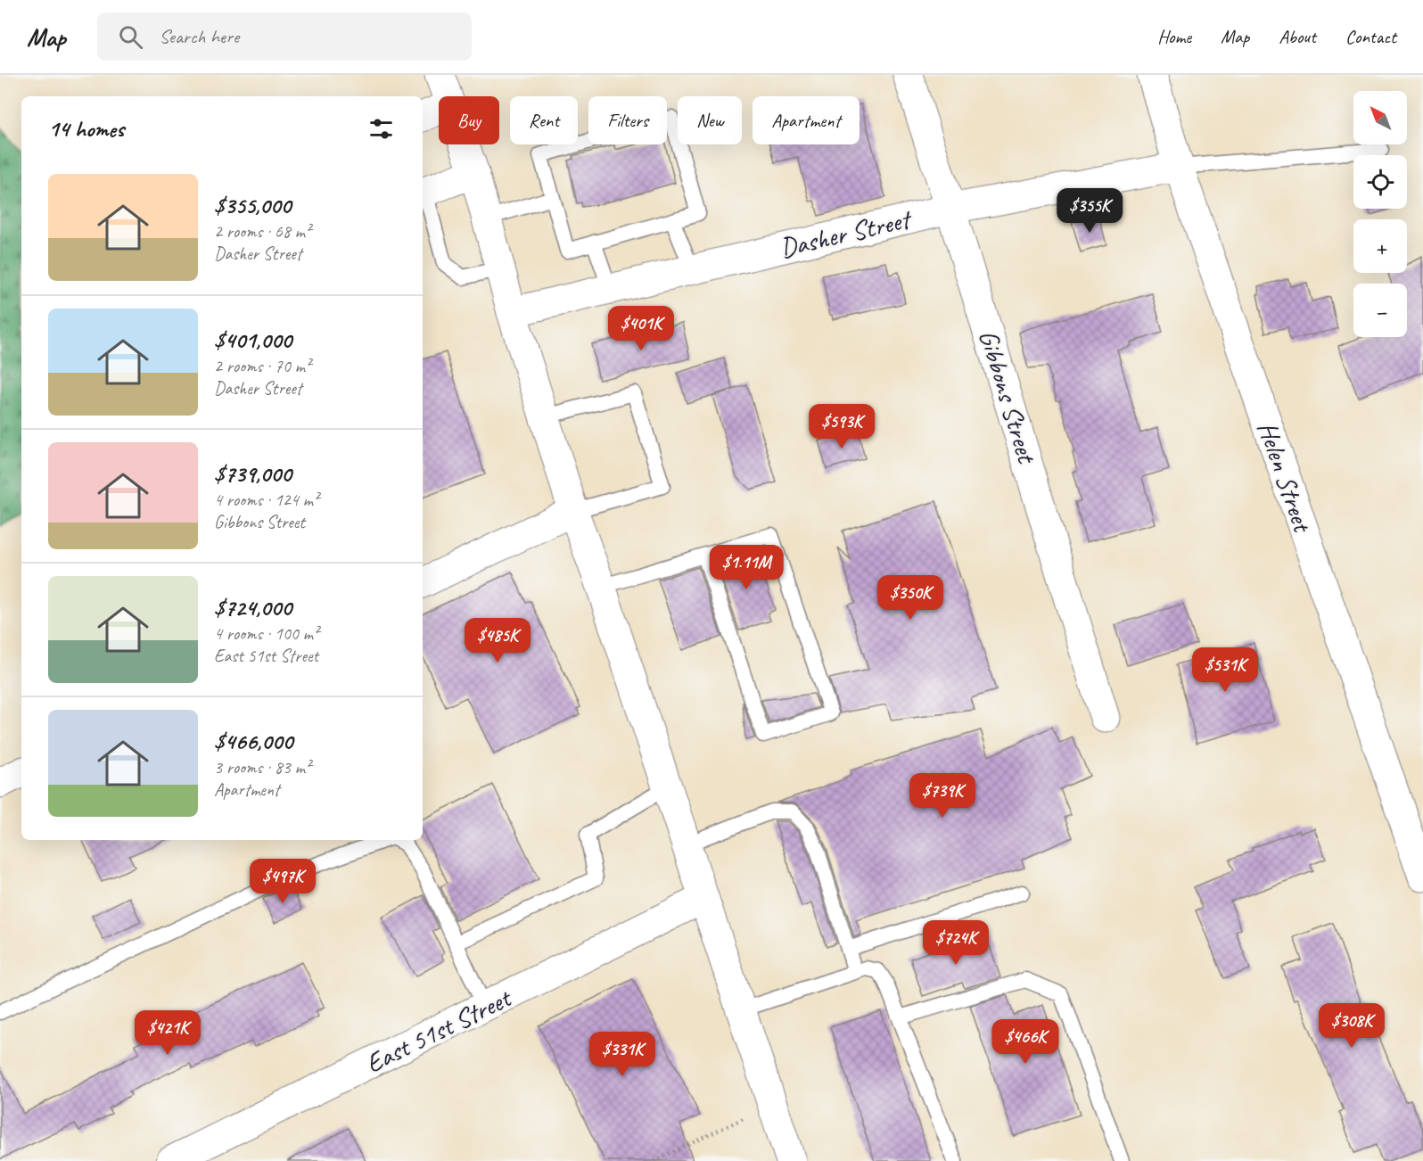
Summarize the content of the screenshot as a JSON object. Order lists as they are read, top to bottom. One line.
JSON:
{"streets":{"street":["Dasher Street","Gibbons Street","Helen Street","East 51st Street"]},"crossings":[["Dasher Street","Gibbons Street"],["Dasher Street","Helen Street"]],"north":"top left","page":{"header":"Map","search":"Search here","nav":["Home","Map","About","Contact"],"map_buttons":["+","−"],"chip":["Buy","Rent","Filters","New","Apartment"],"heading":"14 homes","list":[{"name":"$355,000","note":"2 rooms · 68 m² · Dasher Street"},{"name":"$401,000","note":"2 rooms · 70 m² · Dasher Street"},{"name":"$739,000","note":"4 rooms · 124 m² · Gibbons Street"},{"name":"$724,000","note":"4 rooms · 100 m² · East 51st Street"},{"name":"$466,000","note":"3 rooms · 83 m² · Apartment"}],"price":["$355K","$401K","$593K","$1.11M","$350K","$485K","$531K","$739K","$497K","$724K","$308K","$421K","$466K","$331K"]}}
